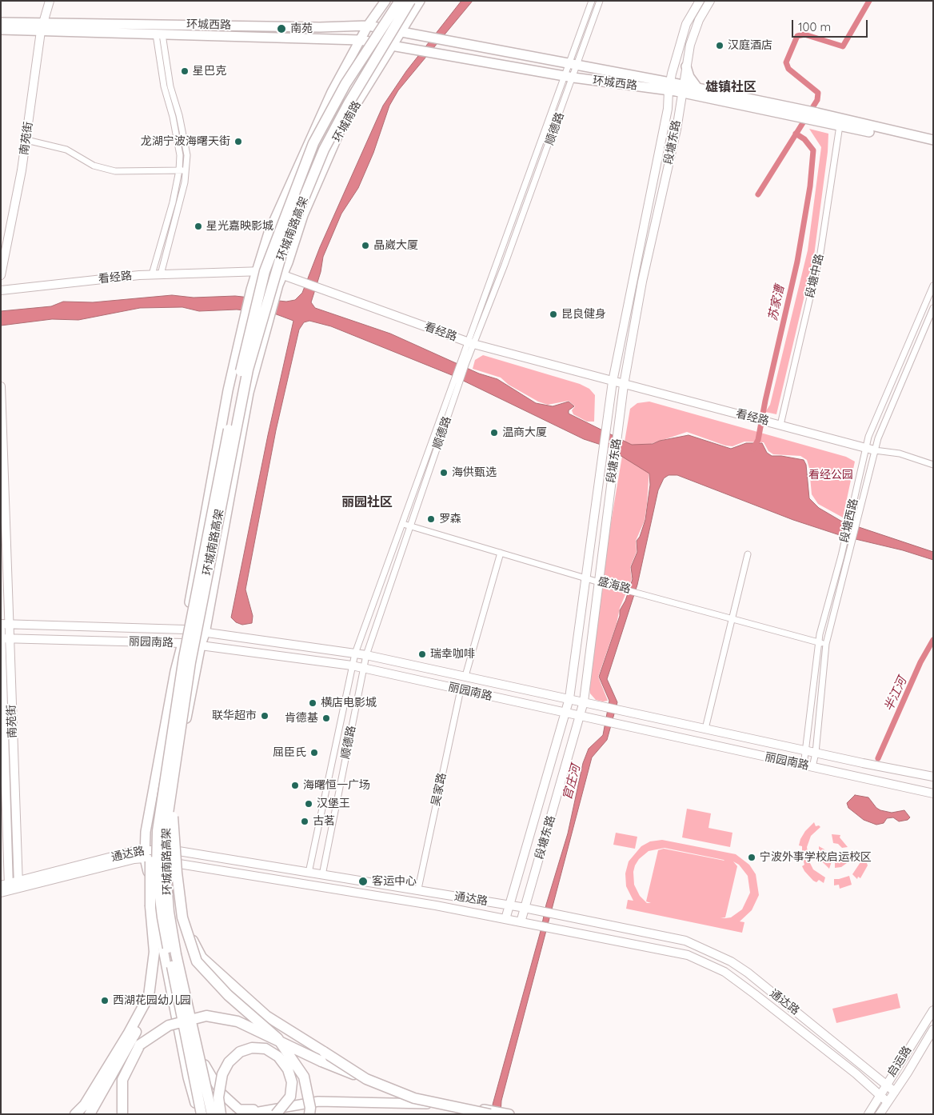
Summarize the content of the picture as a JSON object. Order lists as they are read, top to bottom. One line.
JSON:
{"streets":{"highway":["环城南路高架"],"main road":["环城西路","环城南路","南苑街","段塘东路","看经路","丽园南路","通达路","启运路"],"street":["顺德路","段塘中路","段塘西路","盛海路","吴家路"]},"crossings":[["环城西路","环城南路"],["环城西路","顺德路"],["环城西路","南苑街"],["环城西路","段塘东路"],["环城南路","看经路"],["环城南路","丽园南路"],["环城南路","通达路"],["顺德路","看经路"],["顺德路","盛海路"],["顺德路","丽园南路"],["顺德路","通达路"],["南苑街","丽园南路"],["南苑街","通达路"],["段塘东路","看经路"],["段塘东路","盛海路"],["段塘东路","丽园南路"],["段塘东路","通达路"],["段塘中路","看经路"],["看经路","段塘西路"],["段塘西路","盛海路"],["段塘西路","丽园南路"],["丽园南路","吴家路"],["吴家路","通达路"],["通达路","启运路"]],"districts":["雄镇社区","丽园社区"],"water":["苏家漕","半江河","官庄河"],"parks":["看经公园"],"places":["南苑","汉庭酒店","星巴克","龙湖宁波海曙天街","星光嘉映影城","晶崴大厦","昆良健身","温商大厦","海供甄选","罗森","瑞幸咖啡","横店电影城","联华超市","肯德基","屈臣氏","海曙恒一广场","汉堡王","古茗","宁波外事学校启运校区","客运中心","西湖花园幼儿园"],"scale_bar":"100 m"}
